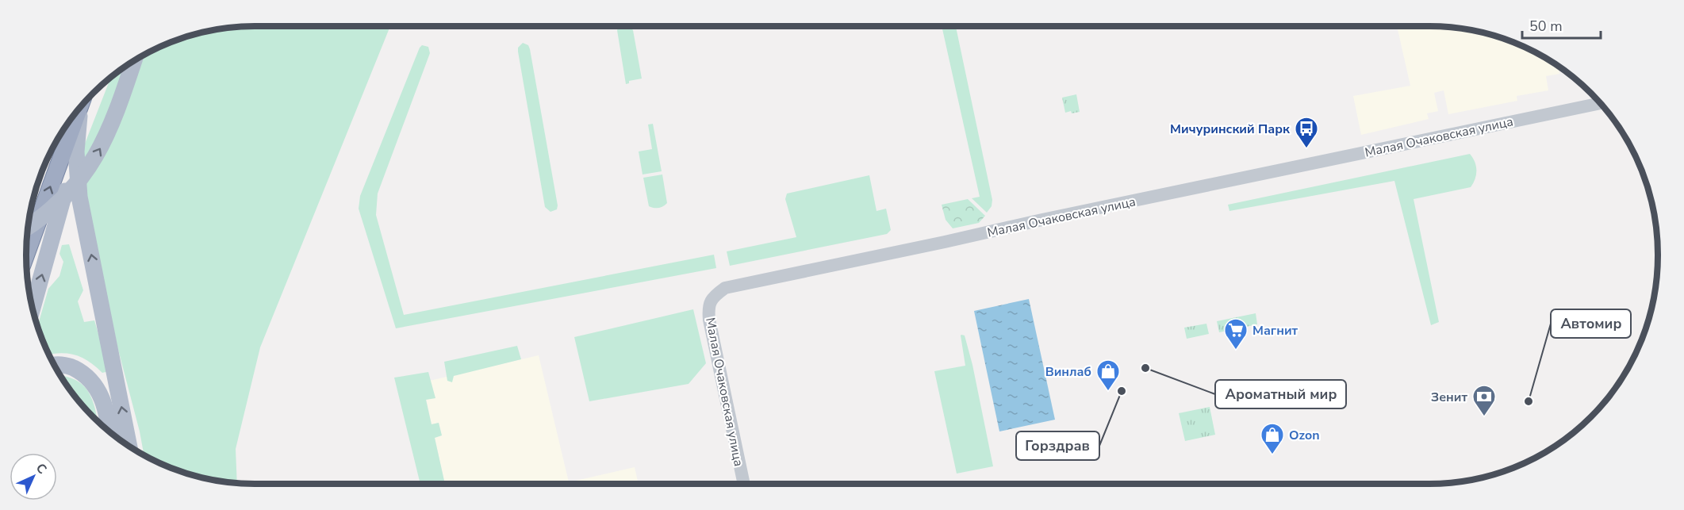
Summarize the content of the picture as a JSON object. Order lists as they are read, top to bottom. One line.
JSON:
{"streets":{"street":["Малая Очаковская улица"]},"places":{"bus stop":["Мичуринский Парк"],"supermarket":["Магнит"],"other":["Ароматный мир","Горздрав","Автомир"],"shop":["Винлаб","Ozon"],"bank":["Зенит"]},"scale_bar":"50 m","north":"top right"}
